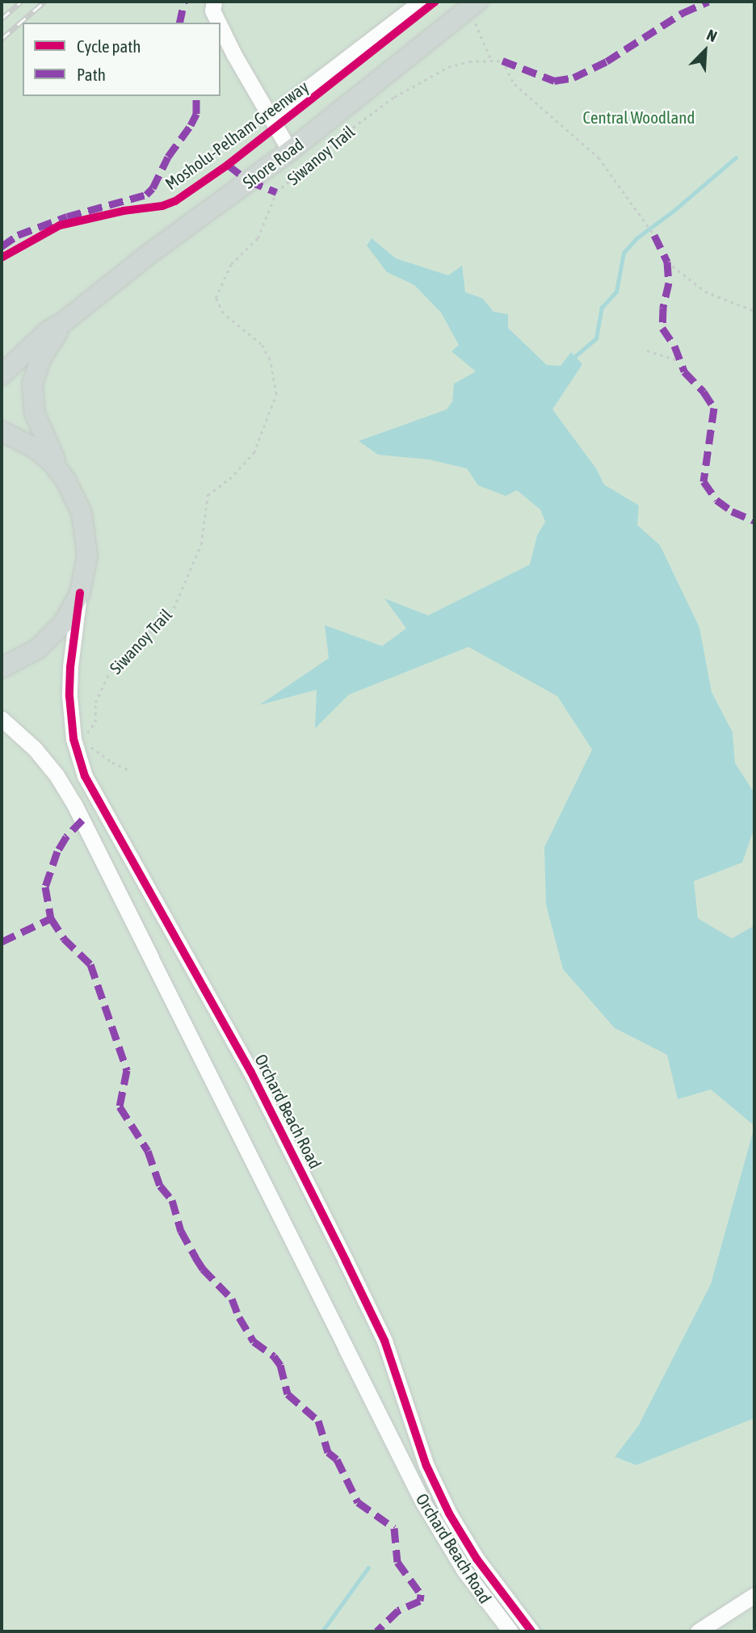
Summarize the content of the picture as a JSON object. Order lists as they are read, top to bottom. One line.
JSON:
{"streets":{"main road":["Shore Road"],"street":["Orchard Beach Road"],"path":["Siwanoy Trail"],"cycle path":["Mosholu-Pelham Greenway"]},"crossings":[["Siwanoy Trail","Orchard Beach Road"]],"parks":["Central Woodland"],"legend":["Cycle path","Path"],"north":"top right"}
